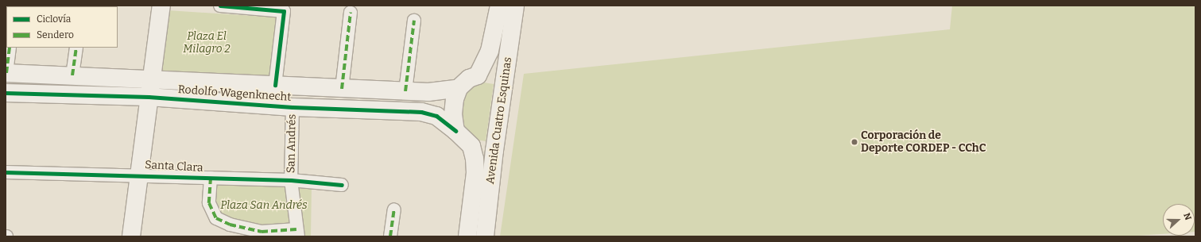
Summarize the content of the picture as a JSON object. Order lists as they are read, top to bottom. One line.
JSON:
{"streets":{"street":["Rodolfo Wagenknecht","Avenida Cuatro Esquinas","San Andrés","Santa Clara"]},"crossings":[["Rodolfo Wagenknecht","San Andrés"],["San Andrés","Santa Clara"]],"parks":["Plaza El Milagro 2","Plaza San Andrés"],"places":["Corporación de Deporte CORDEP - CChC"],"legend":["Ciclovía","Sendero"],"north":"right"}
